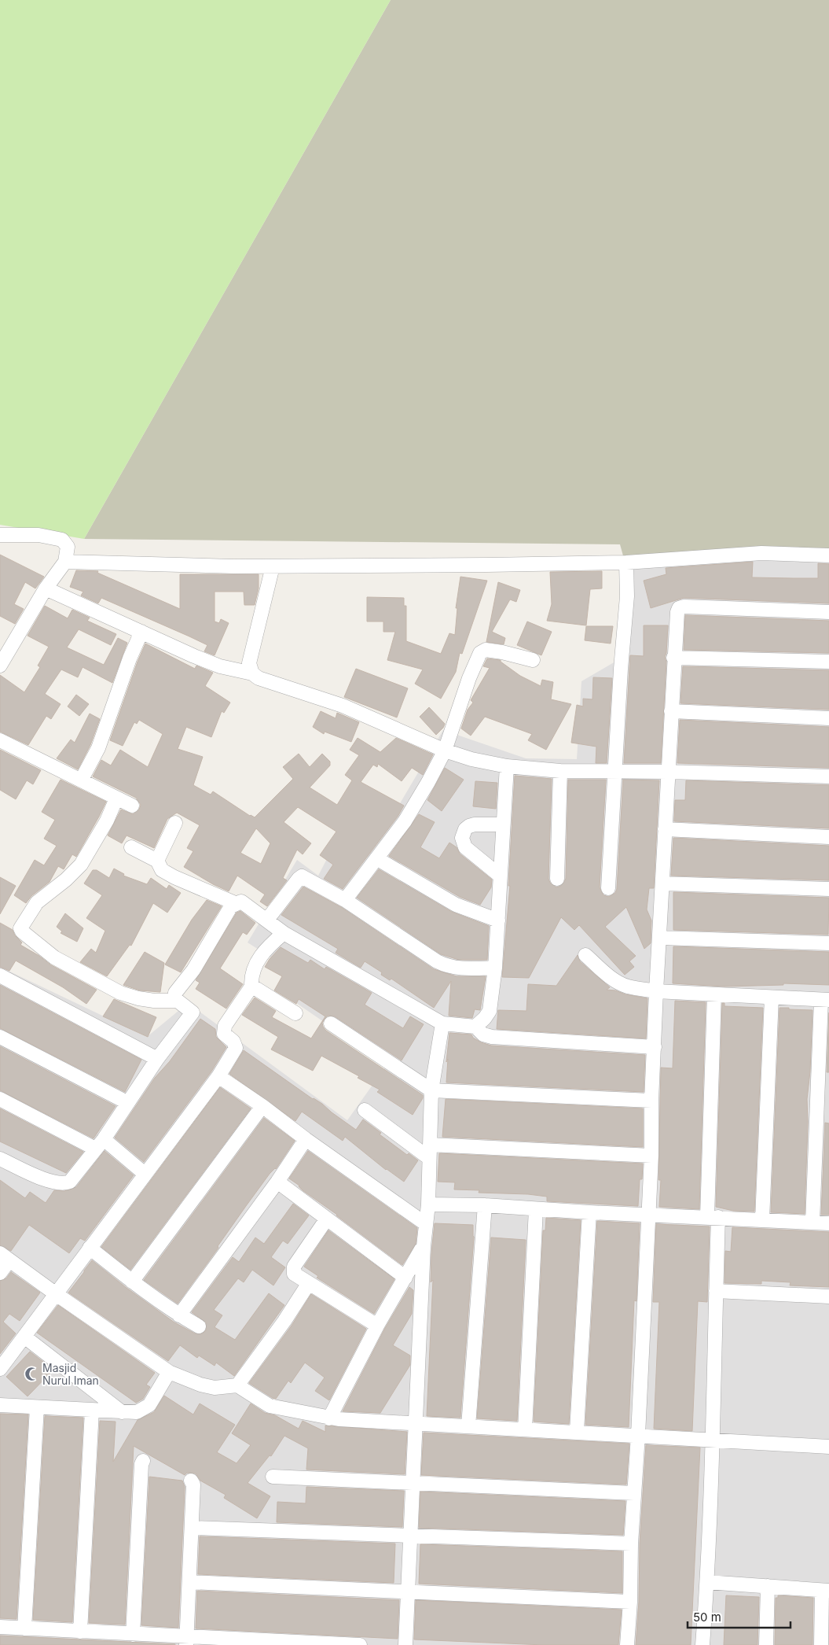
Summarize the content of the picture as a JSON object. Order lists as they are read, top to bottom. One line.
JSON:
{"places":{"mosque":["Masjid Nurul Iman"]},"scale_bar":"50 m"}
